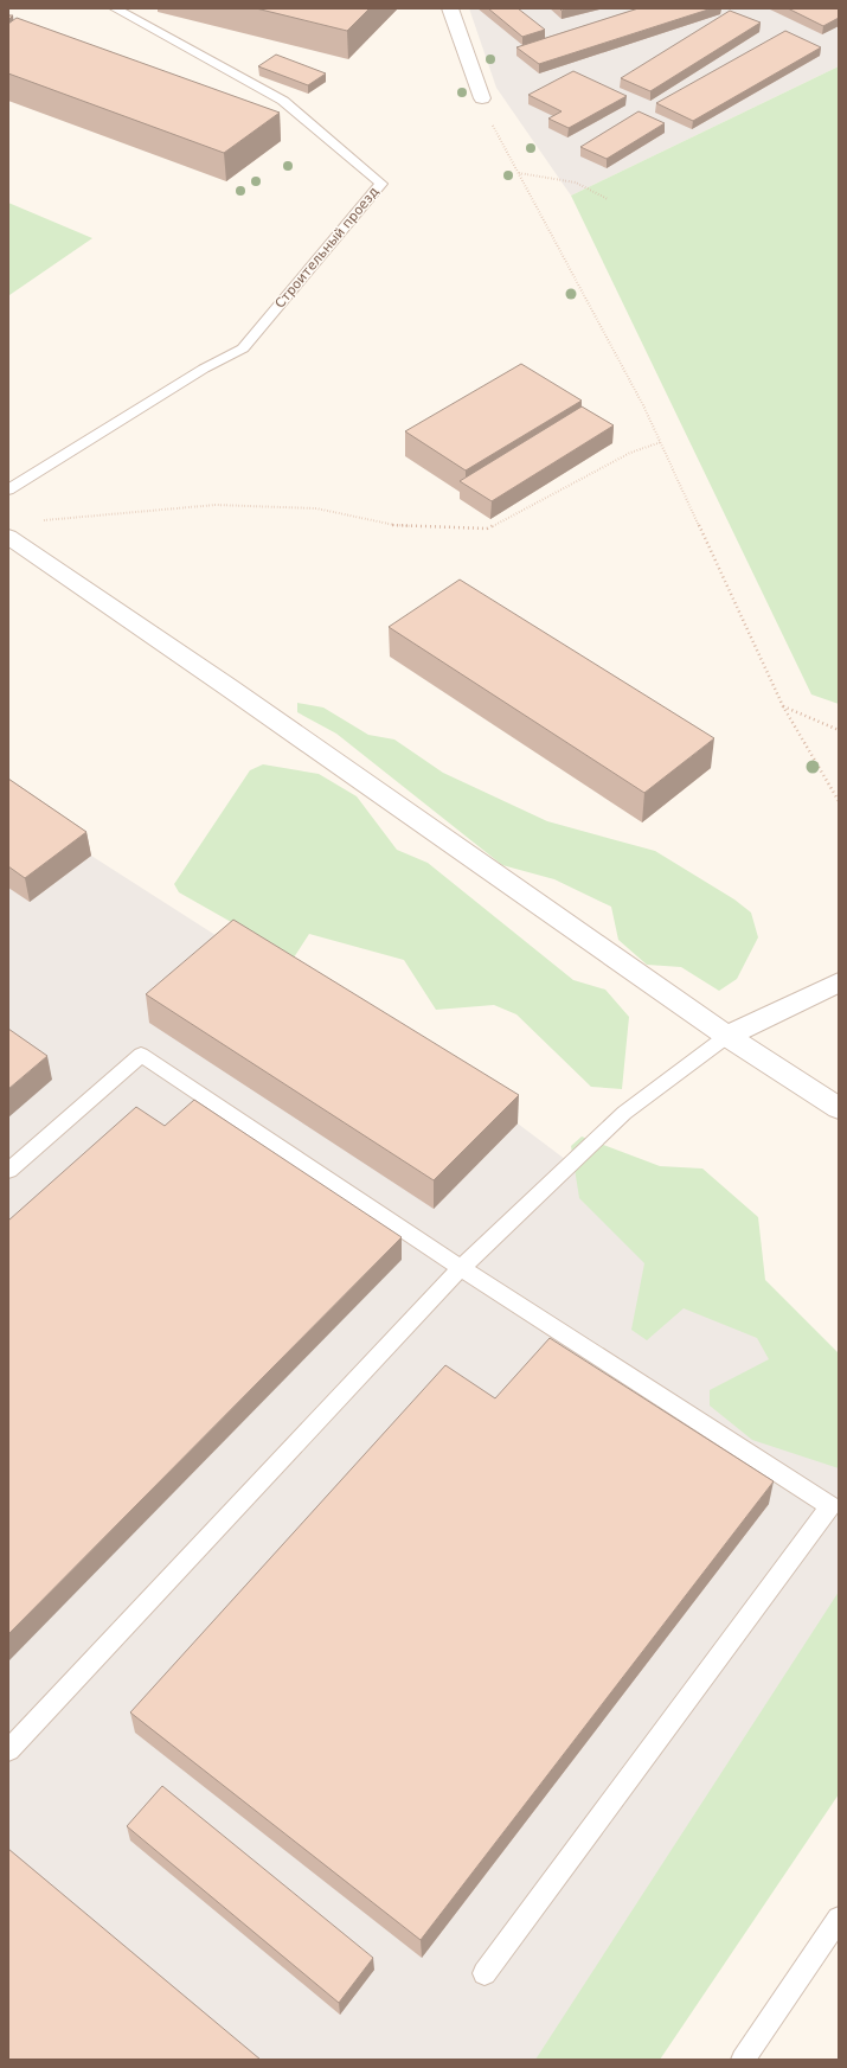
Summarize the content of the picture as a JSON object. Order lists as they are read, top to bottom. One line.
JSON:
{"streets":{"lane":["Строительный проезд"]}}
